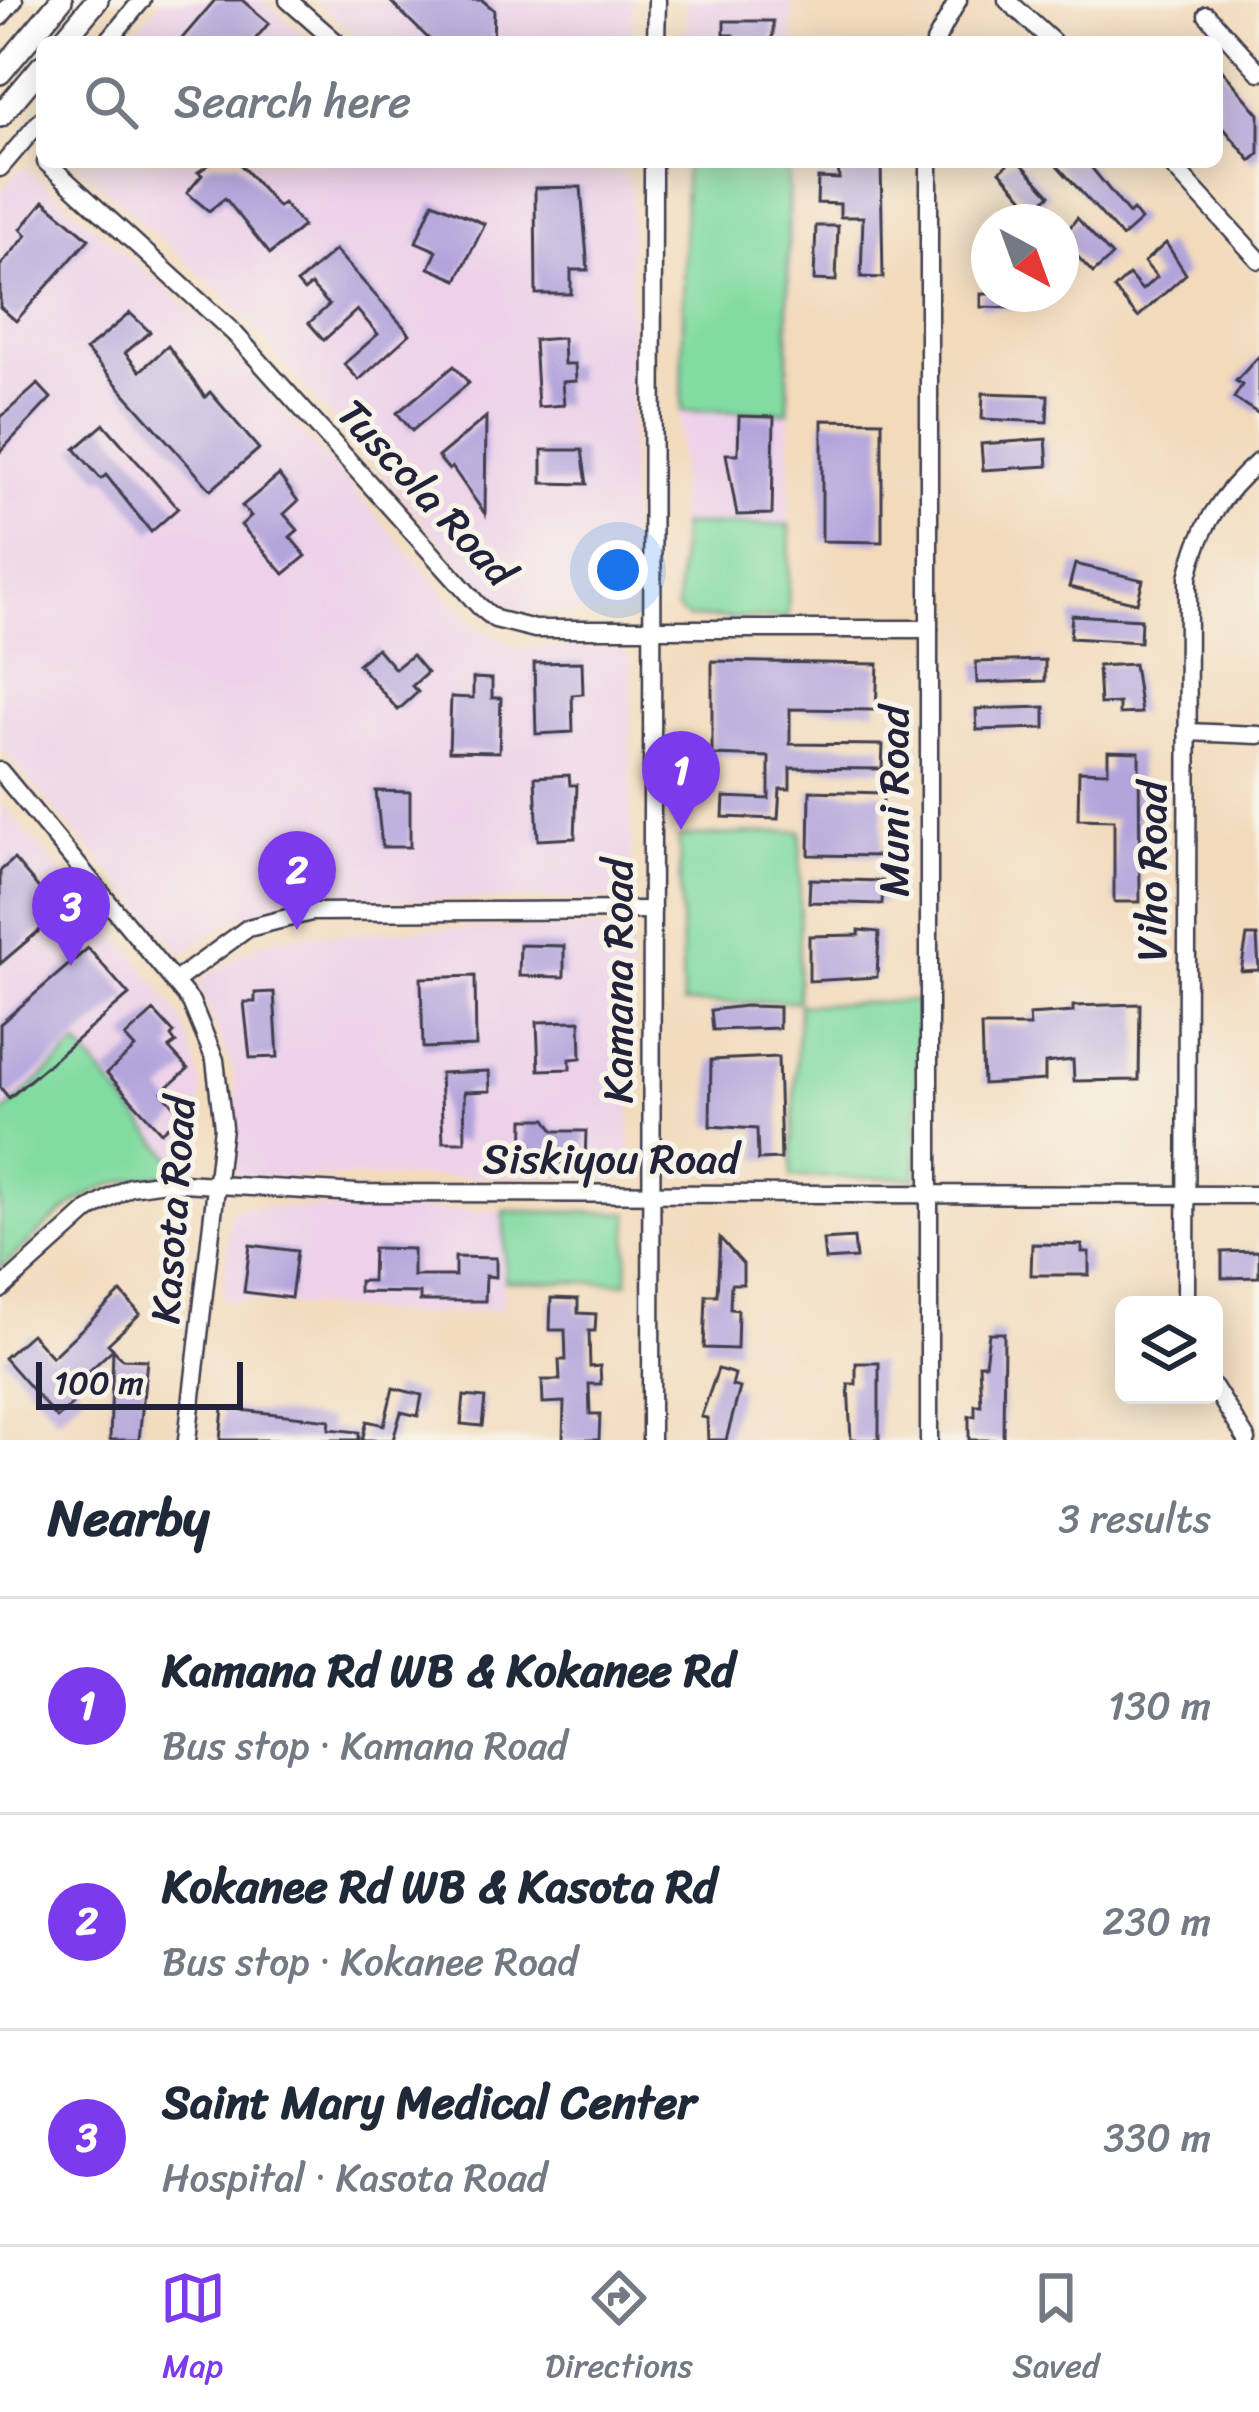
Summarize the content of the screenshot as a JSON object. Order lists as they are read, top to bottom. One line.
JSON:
{"streets":{"street":["Tuscola Road","Muni Road","Viho Road","Kamana Road","Siskiyou Road","Kasota Road"]},"crossings":[["Tuscola Road","Muni Road"],["Tuscola Road","Kamana Road"],["Muni Road","Siskiyou Road"],["Viho Road","Siskiyou Road"],["Kamana Road","Siskiyou Road"],["Siskiyou Road","Kasota Road"]],"scale_bar":"100 m","north":"bottom right","page":{"search":"Search here","pins":["1","2","3"],"scale":"100 m","heading":["Nearby","3 results"],"list":[{"mark":"1","name":"Kamana Rd WB & Kokanee Rd","note":"Bus stop · Kamana Road","value":"130 m"},{"mark":"2","name":"Kokanee Rd WB & Kasota Rd","note":"Bus stop · Kokanee Road","value":"230 m"},{"mark":"3","name":"Saint Mary Medical Center","note":"Hospital · Kasota Road","value":"330 m"}],"nav":["Map","Directions","Saved"]}}
